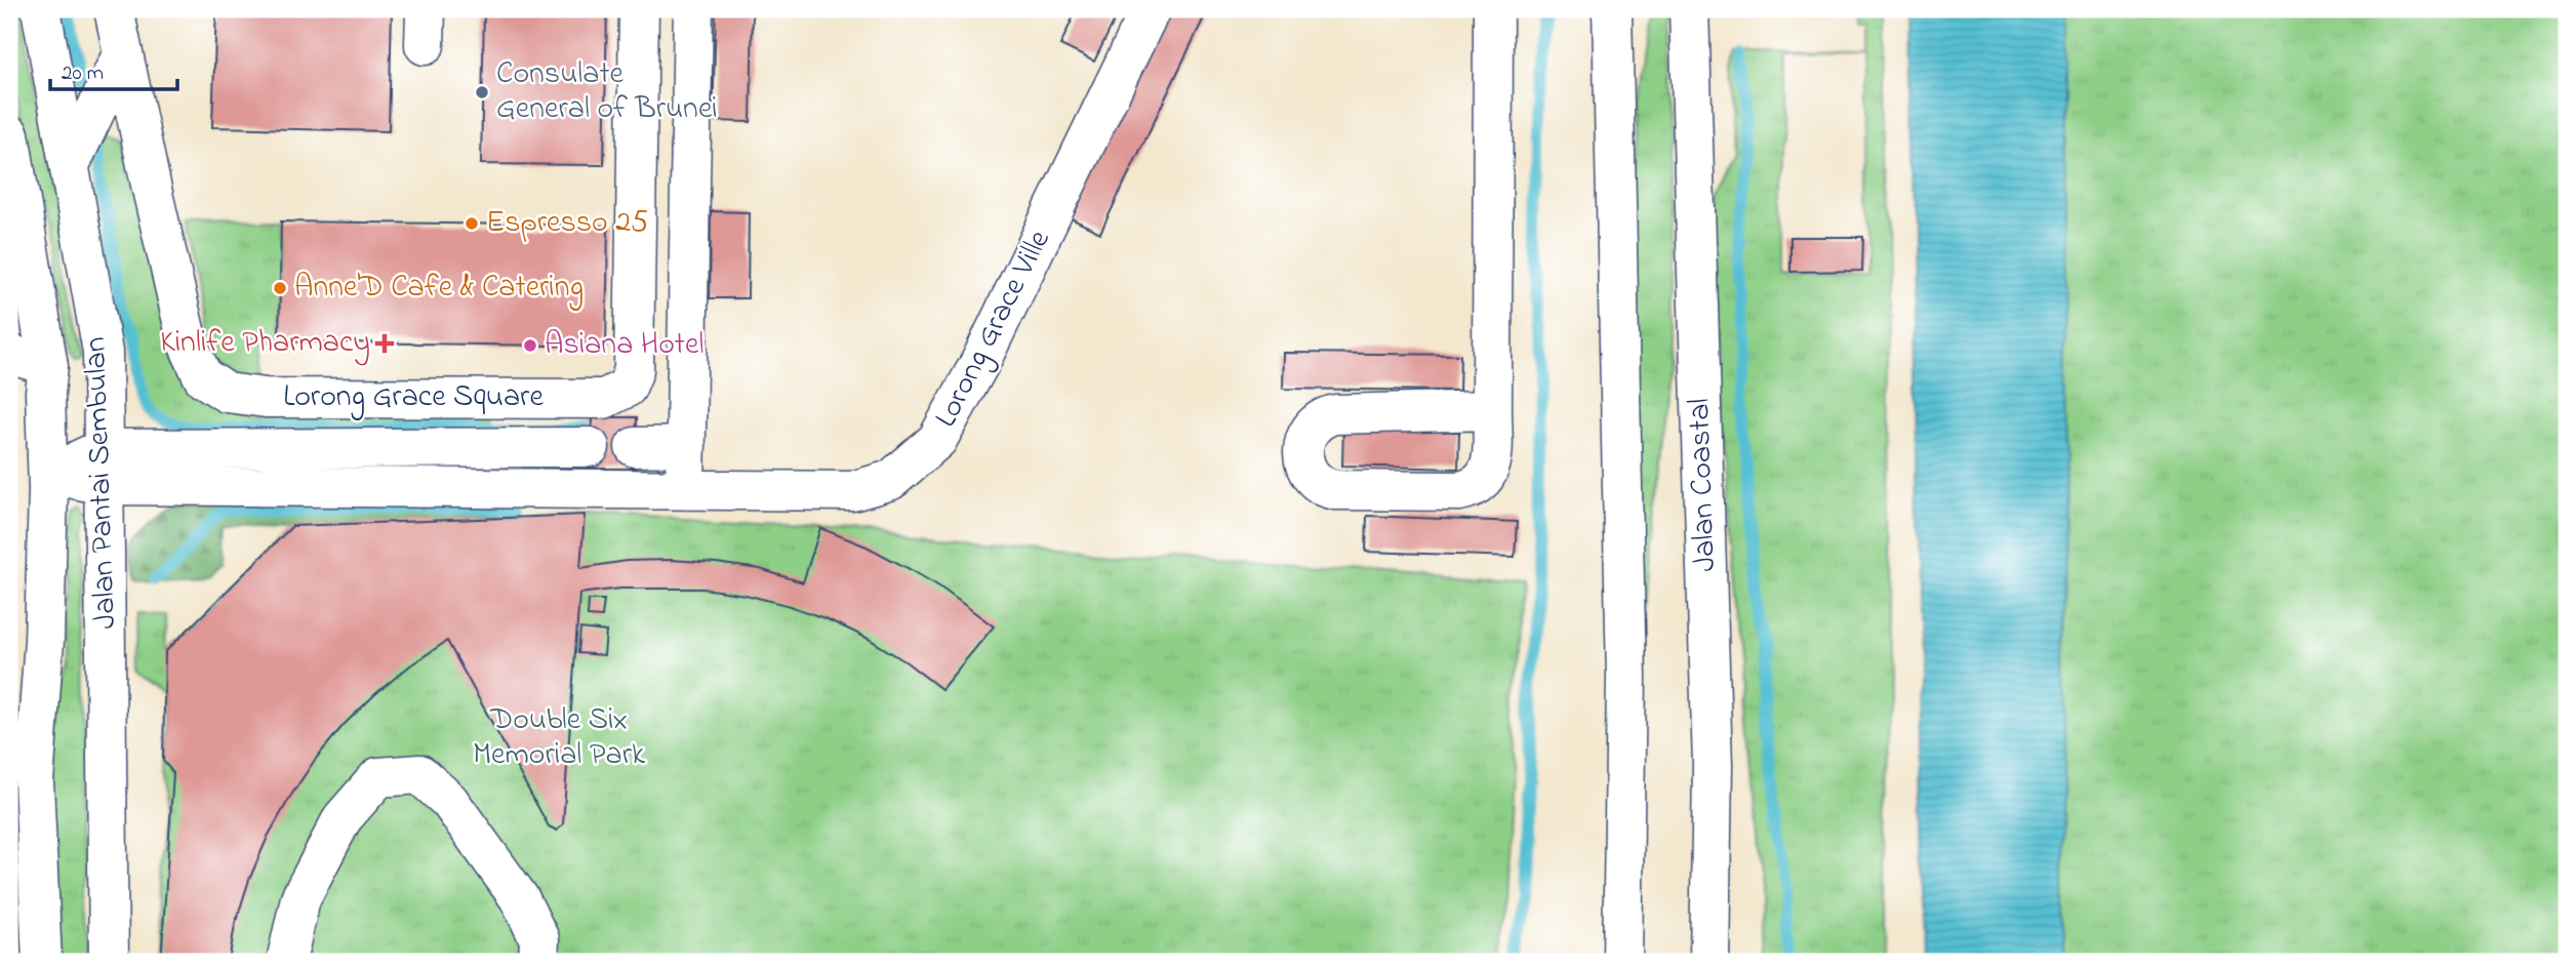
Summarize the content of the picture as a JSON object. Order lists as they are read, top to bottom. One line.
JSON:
{"streets":{"main road":["Lorong Grace Ville","Lorong Grace Square","Jalan Pantai Sembulan","Jalan Coastal"]},"crossings":[["Lorong Grace Ville","Jalan Pantai Sembulan"]],"parks":["Double Six Memorial Park"],"places":{"other":["Consulate General of Brunei","Espresso 25","Anne'D Cafe & Catering","Asiana Hotel"],"health":["Kinlife Pharmacy"]},"scale_bar":"20 m"}
